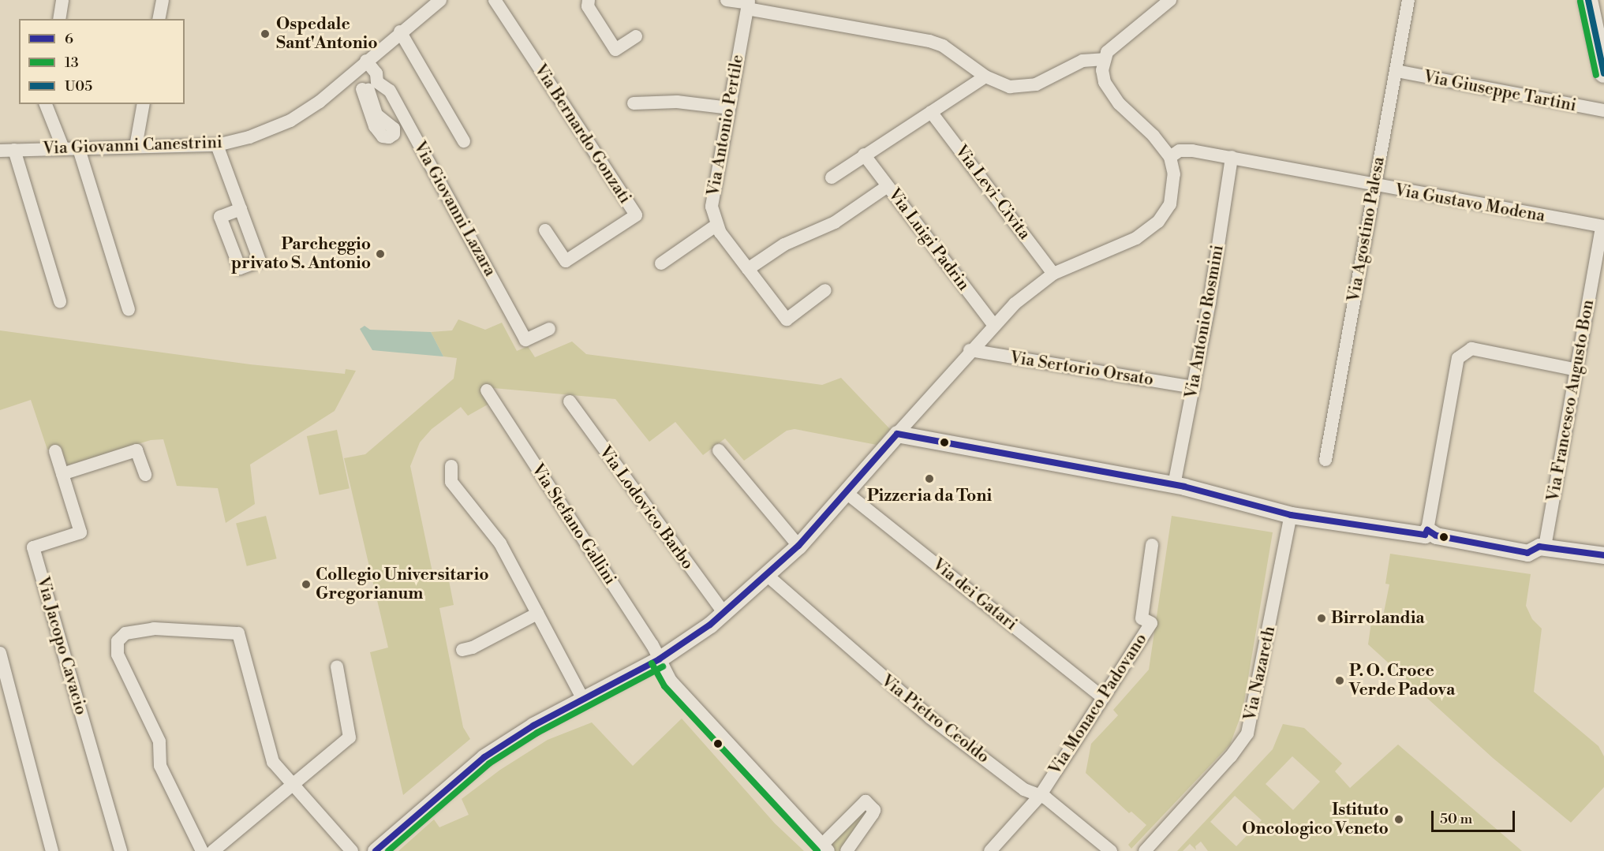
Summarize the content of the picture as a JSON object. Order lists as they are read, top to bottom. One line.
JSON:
{"streets":{"street":["Via Giuseppe Tartini","Via Antonio Pertile","Via Bernardo Gonzati","Via Giovanni Canestrini","Via Levi-Civita","Via Gustavo Modena","Via Giovanni Lazara","Via Agostino Palesa","Via Luigi Padrin","Via Antonio Rosmini","Via Sertorio Orsato","Via Francesco Augusto Bon","Via Lodovico Barbo","Via Stefano Gallini","Via dei Gatari","Via Jacopo Cavacio","Via Nazareth","Via Monaco Padovano","Via Pietro Ceoldo"]},"crossings":[["Via Giuseppe Tartini","Via Agostino Palesa"],["Via Giovanni Canestrini","Via Giovanni Lazara"],["Via Gustavo Modena","Via Agostino Palesa"],["Via Gustavo Modena","Via Antonio Rosmini"],["Via Gustavo Modena","Via Francesco Augusto Bon"],["Via Antonio Rosmini","Via Sertorio Orsato"],["Via dei Gatari","Via Monaco Padovano"],["Via Monaco Padovano","Via Pietro Ceoldo"]],"places":["Ospedale Sant'Antonio","Parcheggio privato S. Antonio","Pizzeria da Toni","Collegio Universitario Gregorianum","Birrolandia","P. O. Croce Verde Padova","Istituto Oncologico Veneto"],"lines":["transit line U05","transit line 13","transit line 6"],"legend":["6","13","U05"],"scale_bar":"50 m"}
